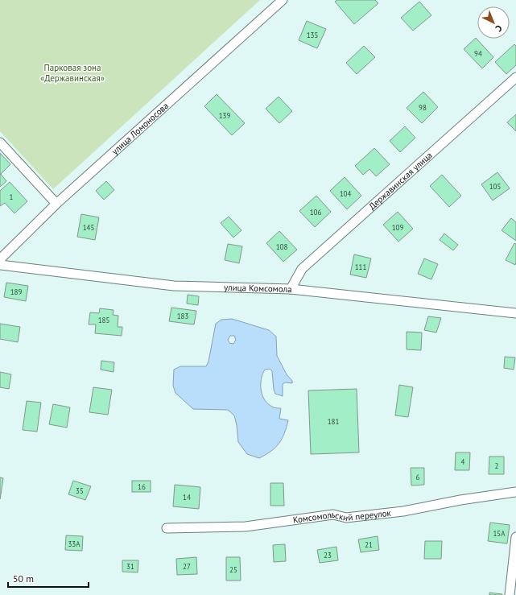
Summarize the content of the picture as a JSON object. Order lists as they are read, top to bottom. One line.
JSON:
{"streets":{"street":["улица Ломоносова","Державинская улица","улица Комсомола","Комсомольский переулок"]},"crossings":[["Державинская улица","улица Комсомола"]],"parks":["Парковая зона «Державинская»"],"house_numbers":["135","94","98","139","105","104","1","106","145","109","108","111","189","183","185","181","4","2","6","16","35","14","15А","33А","21","23","31","27","25"],"scale_bar":"50 m","north":"bottom right"}
